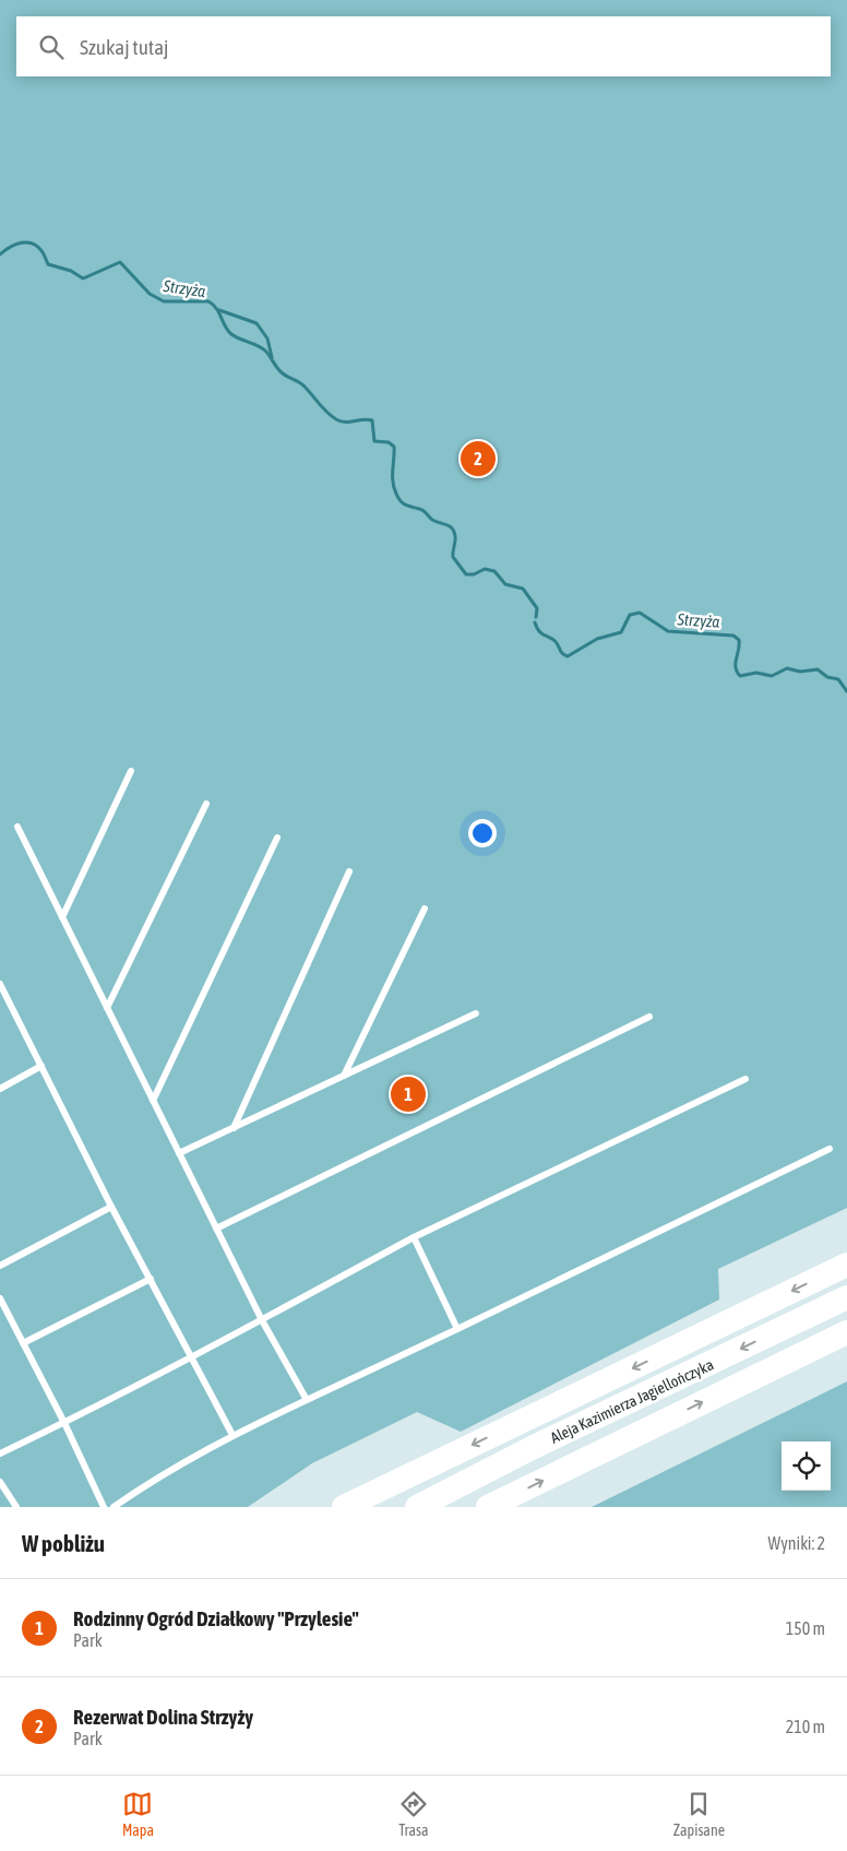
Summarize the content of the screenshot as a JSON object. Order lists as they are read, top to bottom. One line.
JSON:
{"streets":{"highway":["Aleja Kazimierza Jagiellończyka"]},"water":["Strzyża"],"page":{"search":"Szukaj tutaj","pins":["2","1"],"heading":["W pobliżu","Wyniki: 2"],"list":[{"mark":"1","name":"Rodzinny Ogród Działkowy \"Przylesie\"","note":"Park","value":"150 m"},{"mark":"2","name":"Rezerwat Dolina Strzyży","note":"Park","value":"210 m"}],"nav":["Mapa","Trasa","Zapisane"]}}
